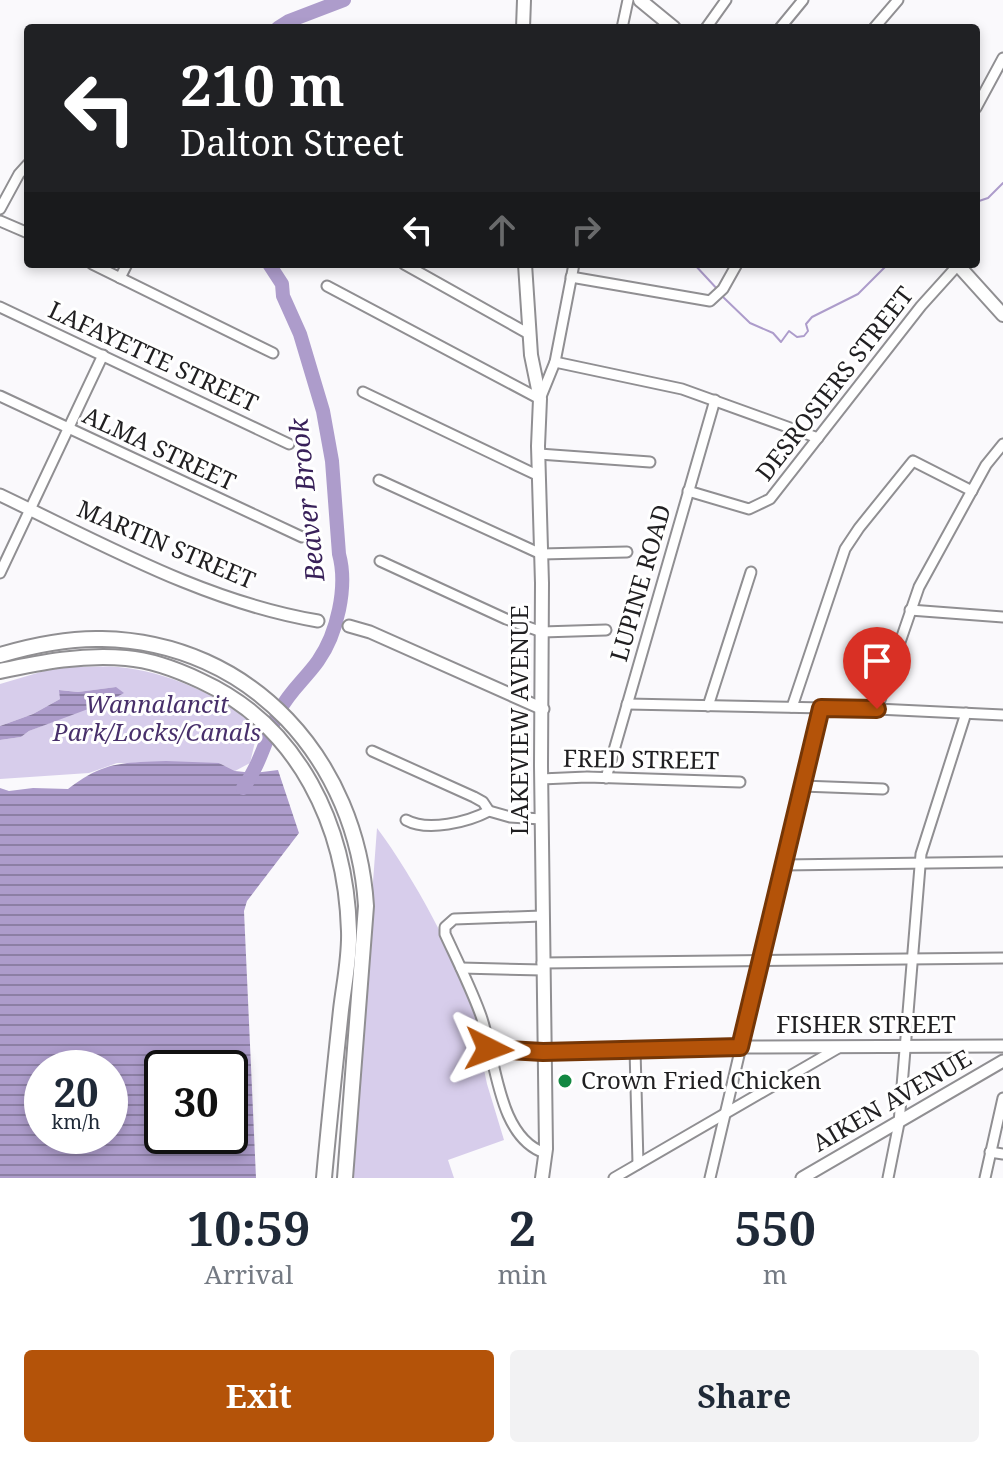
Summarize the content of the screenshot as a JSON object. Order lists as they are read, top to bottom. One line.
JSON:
{"streets":{"main road":["LAKEVIEW AVENUE"],"street":["LAFAYETTE STREET","DESROSIERS STREET","ALMA STREET","MARTIN STREET","LUPINE ROAD","FRED STREET","FISHER STREET","AIKEN AVENUE"]},"crossings":[["DESROSIERS STREET","LUPINE ROAD"],["LUPINE ROAD","FRED STREET"],["LAKEVIEW AVENUE","FRED STREET"],["LAKEVIEW AVENUE","FISHER STREET"]],"water":["Beaver Brook"],"parks":["Wannalancit Park/Locks/Canals"],"places":["Crown Fried Chicken"],"page":{"turn":["210 m","Dalton Street"],"speed":"20 km/h","limit":"30","eta":["10:59","Arrival","2","min","550","m"],"buttons":["Exit","Share"]}}
